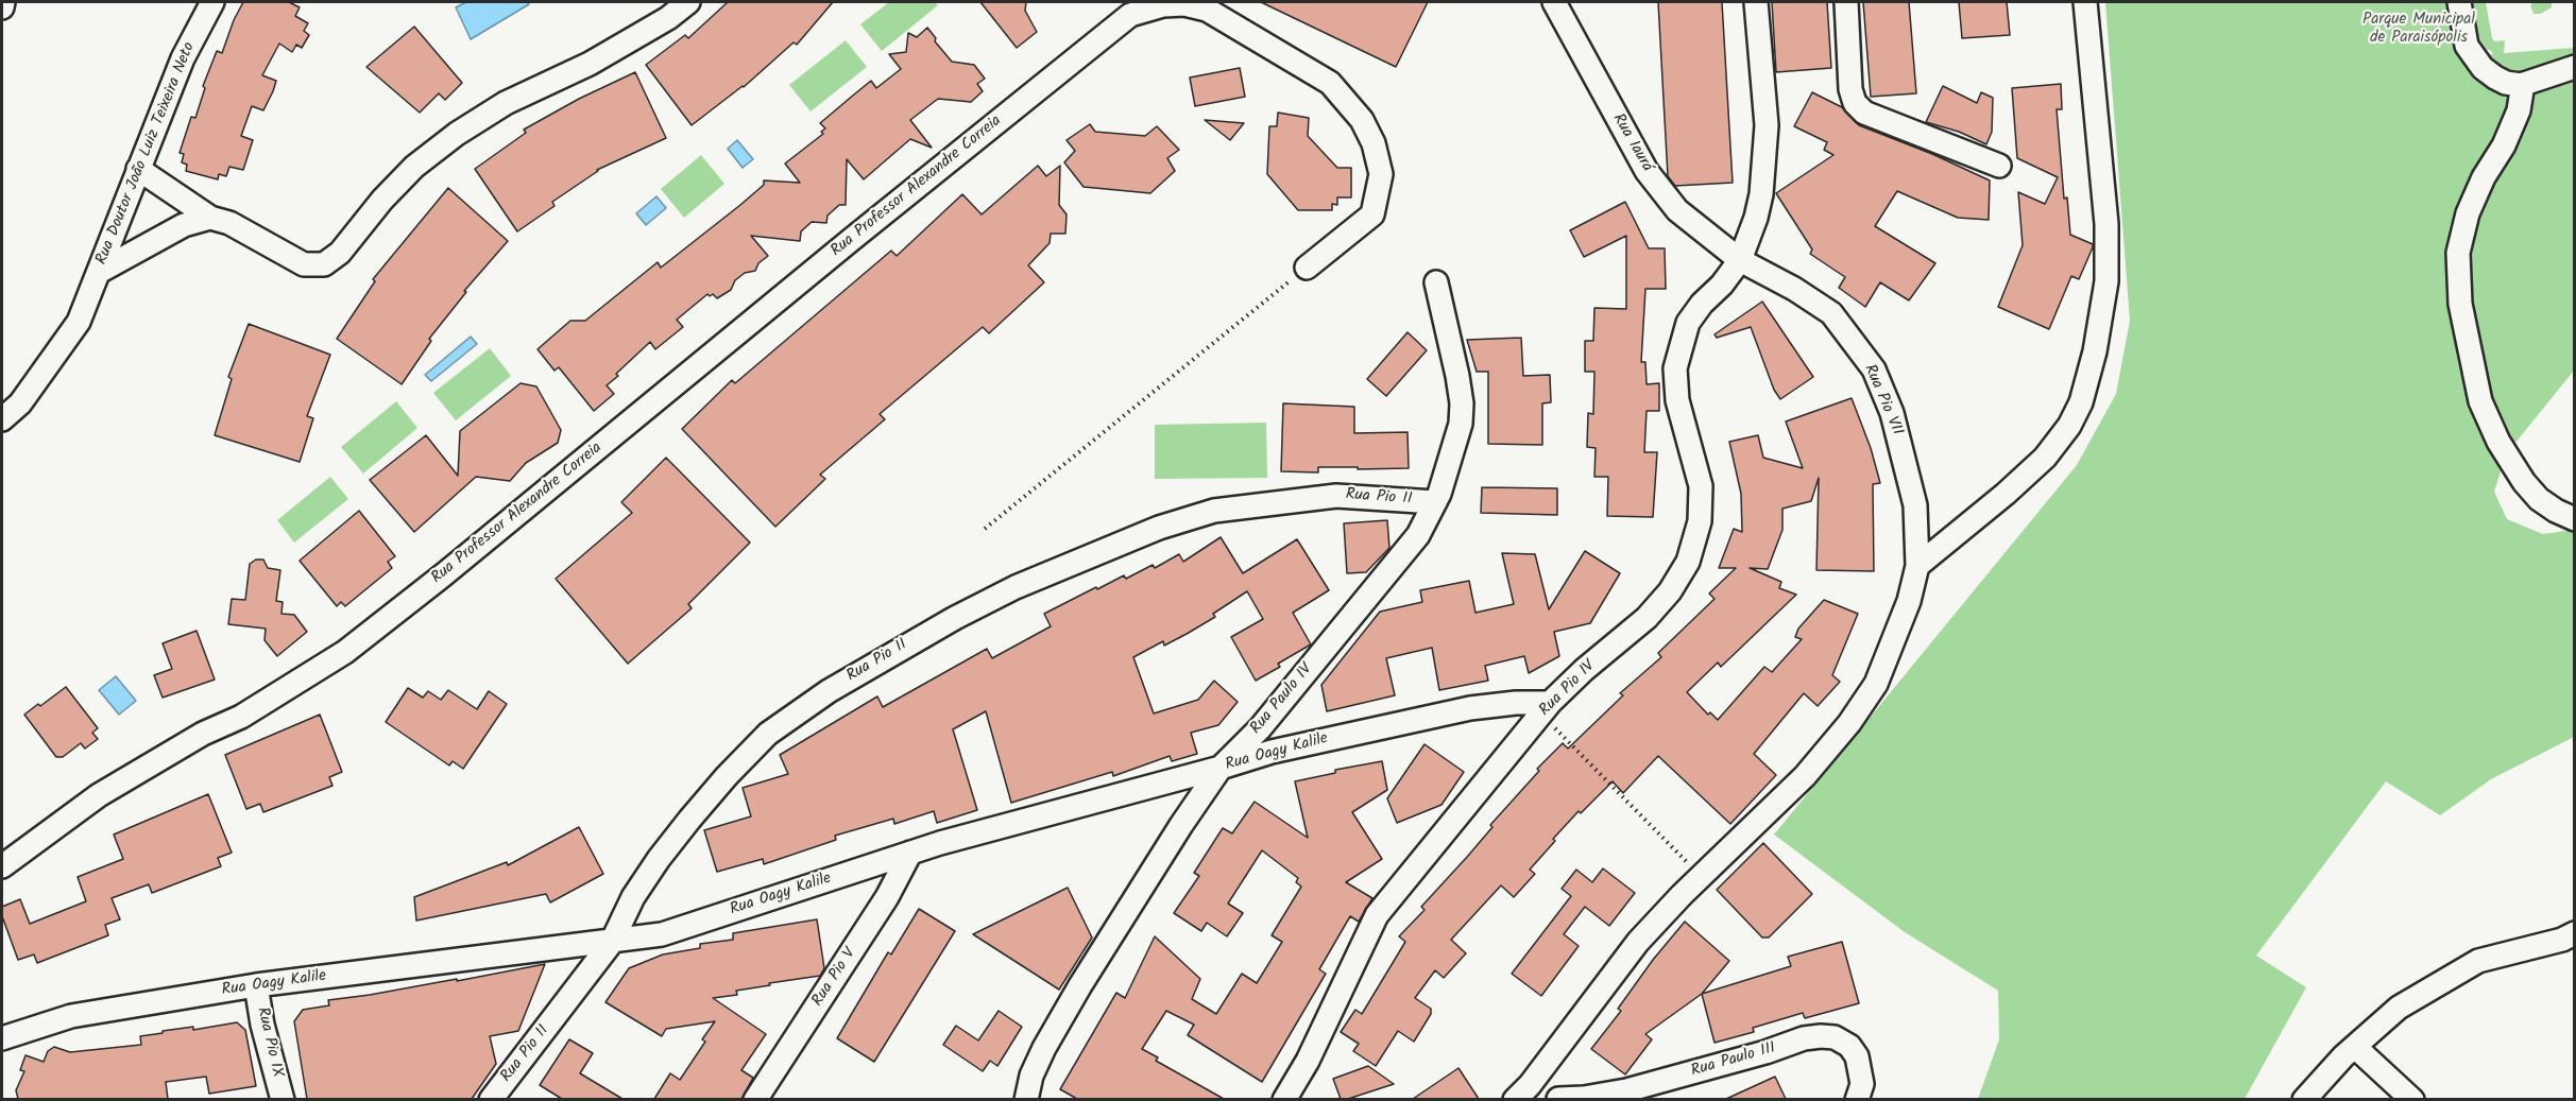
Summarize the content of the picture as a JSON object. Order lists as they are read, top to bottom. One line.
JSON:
{"streets":{"street":["Rua Iaurá","Rua Doutor João Luiz Teixeira Neto","Rua Professor Alexandre Correia","Rua Pio VII","Rua Pio II","Rua Pio IV","Rua Paulo IV","Rua Oagy Kalile","Rua Pio V","Rua Pio IX","Rua Paulo III"]},"crossings":[["Rua Iaurá","Rua Pio VII"],["Rua Iaurá","Rua Pio IV"],["Rua Pio VII","Rua Pio IV"],["Rua Pio II","Rua Paulo IV"],["Rua Pio II","Rua Oagy Kalile"],["Rua Pio IV","Rua Oagy Kalile"],["Rua Paulo IV","Rua Oagy Kalile"],["Rua Oagy Kalile","Rua Pio V"],["Rua Oagy Kalile","Rua Pio IX"]],"parks":["Parque Municipal de Paraisópolis"]}
